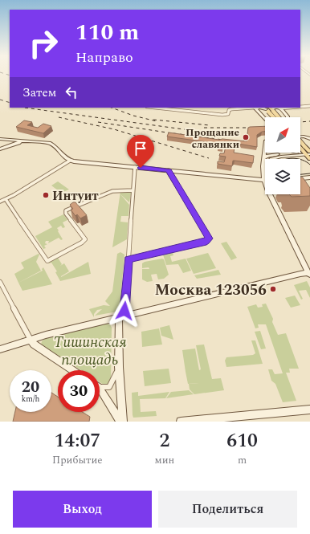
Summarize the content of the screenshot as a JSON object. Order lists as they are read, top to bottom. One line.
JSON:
{"parks":["Тишинская площадь"],"places":["Прощание славянки","Интуит","Москва 123056"],"north":"top right","page":{"turn":["110 m","Направо"],"then":"Затем","speed":"20 km/h","limit":"30","eta":["14:07","Прибытие","2","мин","610","m"],"buttons":["Выход","Поделиться"]}}
